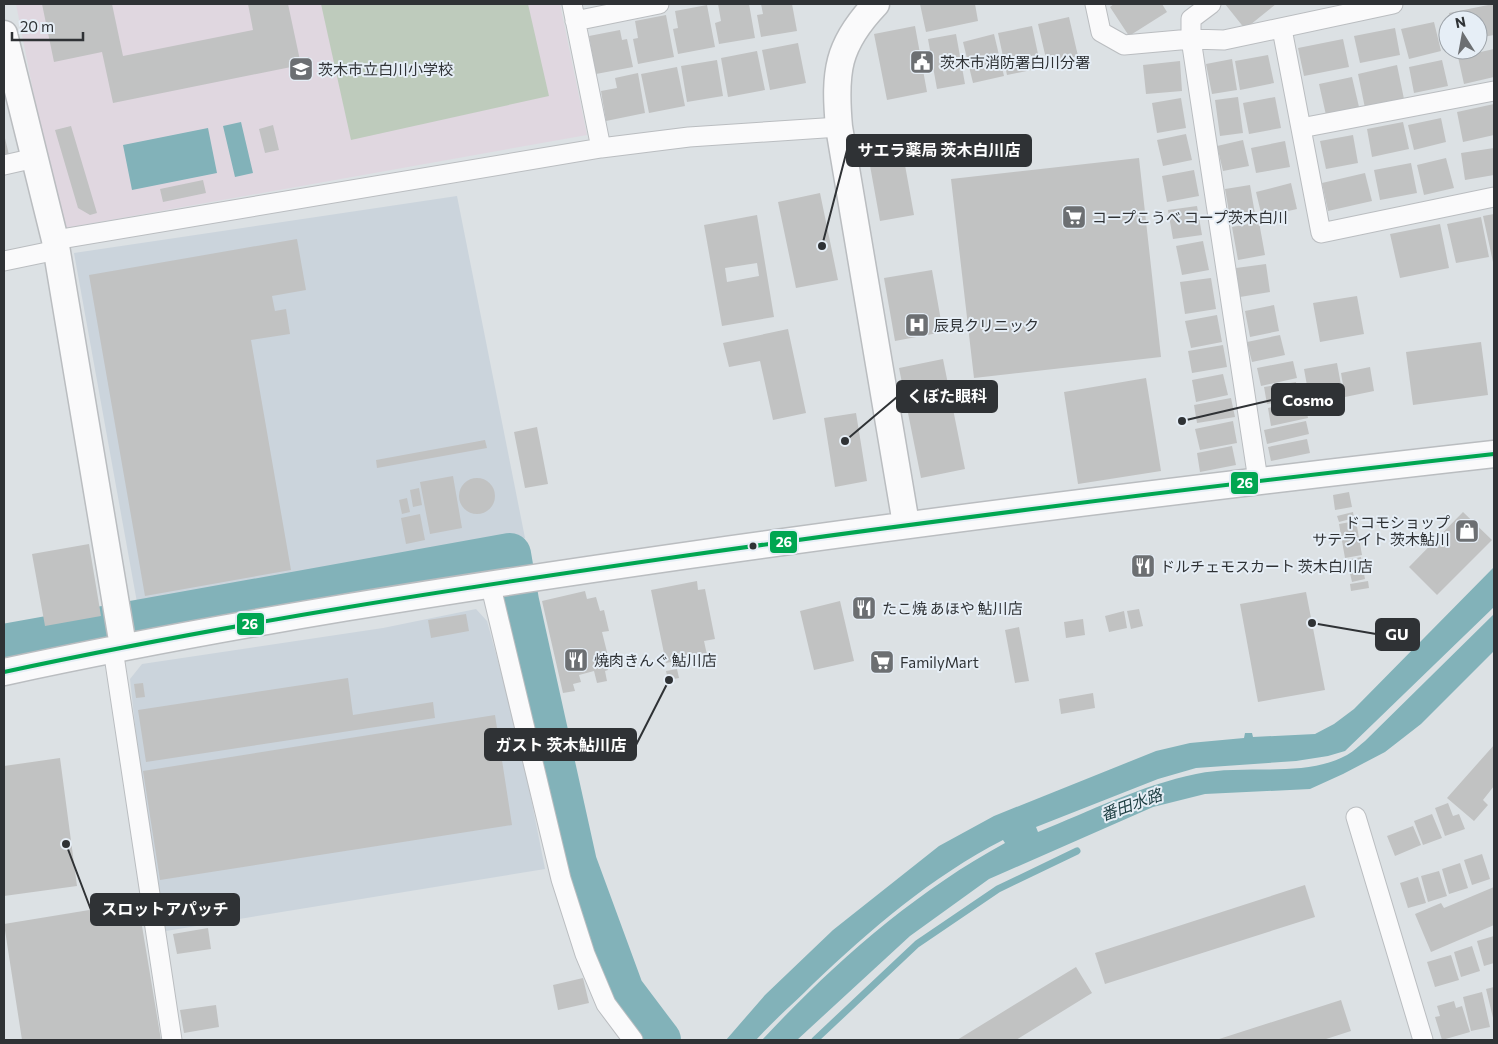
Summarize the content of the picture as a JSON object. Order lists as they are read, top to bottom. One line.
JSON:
{"water":["番田水路"],"places":{"public building":["茨木市消防署白川分署"],"school or university":["茨木市立白川小学校"],"supermarket":["コープこうべ コープ茨木白川","FamilyMart"],"other":["サエラ薬局 茨木白川店","Cosmo","くぼた眼科","GU","ガスト 茨木鮎川店","スロットアパッチ"],"hospital":["辰見クリニック"],"shop":["ドコモショップ サテライト 茨木鮎川"],"restaurant":["ドルチェモスカート 茨木白川店","たこ焼 あほや 鮎川店","焼肉きんぐ 鮎川店"]},"lines":["transit line 26"],"scale_bar":"20 m","north":"top"}
